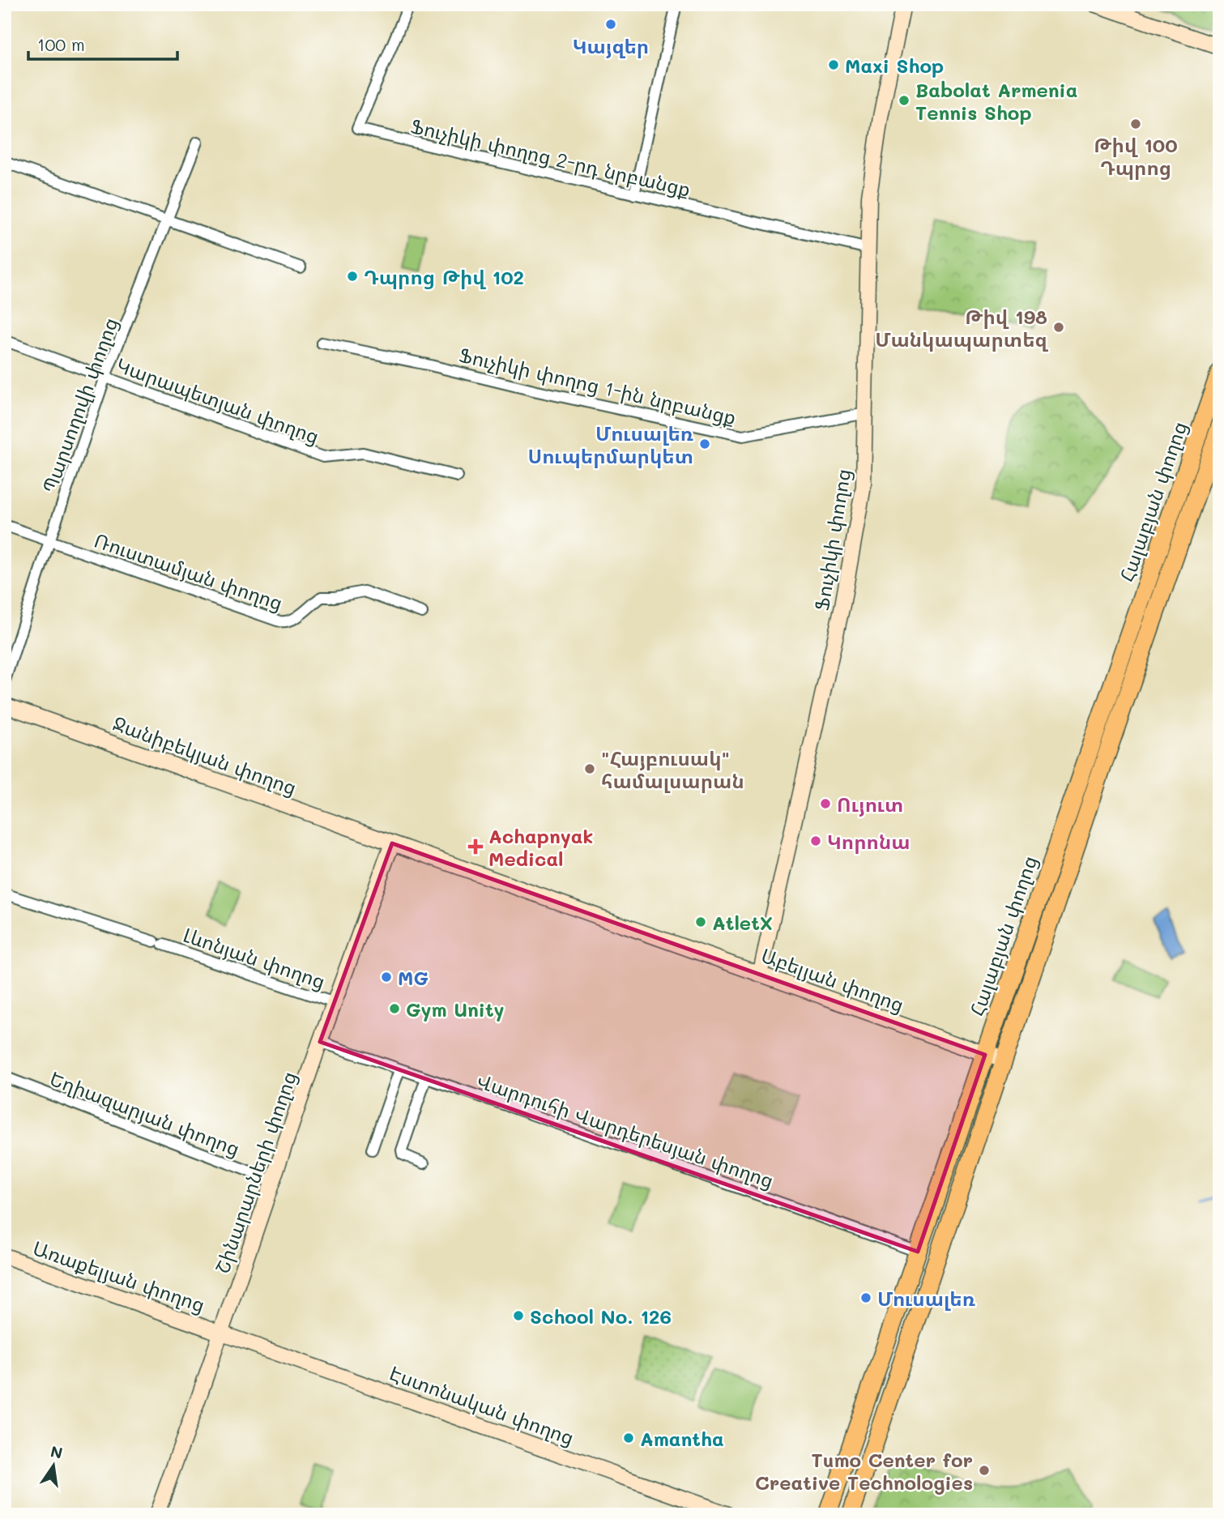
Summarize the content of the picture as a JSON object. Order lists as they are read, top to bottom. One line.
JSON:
{"streets":{"main road":["Հալաբյան փողոց"],"street":["Ֆուչիկի փողոց 2-րդ նրբանցք","Ֆուչիկի փողոց 1-ին նրբանցք","Կարապետյան փողոց","Պարսողովի փողոց","Ֆուչիկի փողոց","Ռուստամյան փողոց","Ջանիբեկյան փողոց","Լևոնյան փողոց","Աբելյան փողոց","Եղիազարյան փողոց","Վարդուհի Վարդերեսյան փողոց","Շինարարների փողոց","Առաքելյան փողոց","Էստոնական փողոց"]},"crossings":[["Ֆուչիկի փողոց 2-րդ նրբանցք","Ֆուչիկի փողոց"],["Ֆուչիկի փողոց 1-ին նրբանցք","Ֆուչիկի փողոց"],["Կարապետյան փողոց","Պարսողովի փողոց"],["Պարսողովի փողոց","Ռուստամյան փողոց"],["Հալաբյան փողոց","Աբելյան փողոց"],["Հալաբյան փողոց","Վարդուհի Վարդերեսյան փողոց"],["Ֆուչիկի փողոց","Աբելյան փողոց"],["Ջանիբեկյան փողոց","Աբելյան փողոց"],["Ջանիբեկյան փողոց","Շինարարների փողոց"],["Լևոնյան փողոց","Շինարարների փողոց"],["Աբելյան փողոց","Շինարարների փողոց"],["Եղիազարյան փողոց","Շինարարների փողոց"],["Վարդուհի Վարդերեսյան փողոց","Շինարարների փողոց"],["Շինարարների փողոց","Առաքելյան փողոց"],["Շինարարների փողոց","Էստոնական փողոց"],["Առաքելյան փողոց","Էստոնական փողոց"]],"places":{"other":["Կայզեր","Maxi Shop","Babolat Armenia Tennis Shop","Թիվ 100 Դպրոց","Դպրոց Թիվ 102","Թիվ 198 Մանկապարտեզ","Մուսալեռ Սուպերմարկետ","\"Հայբուսակ\" համալսարան","Ույուտ","Կորոնա","AtletX","MG","Gym Unity","Մուսալեռ","School No. 126","Amantha","Tumo Center for Creative Technologies"],"health":["Achapnyak Medical"]},"scale_bar":"100 m","north":"top"}
